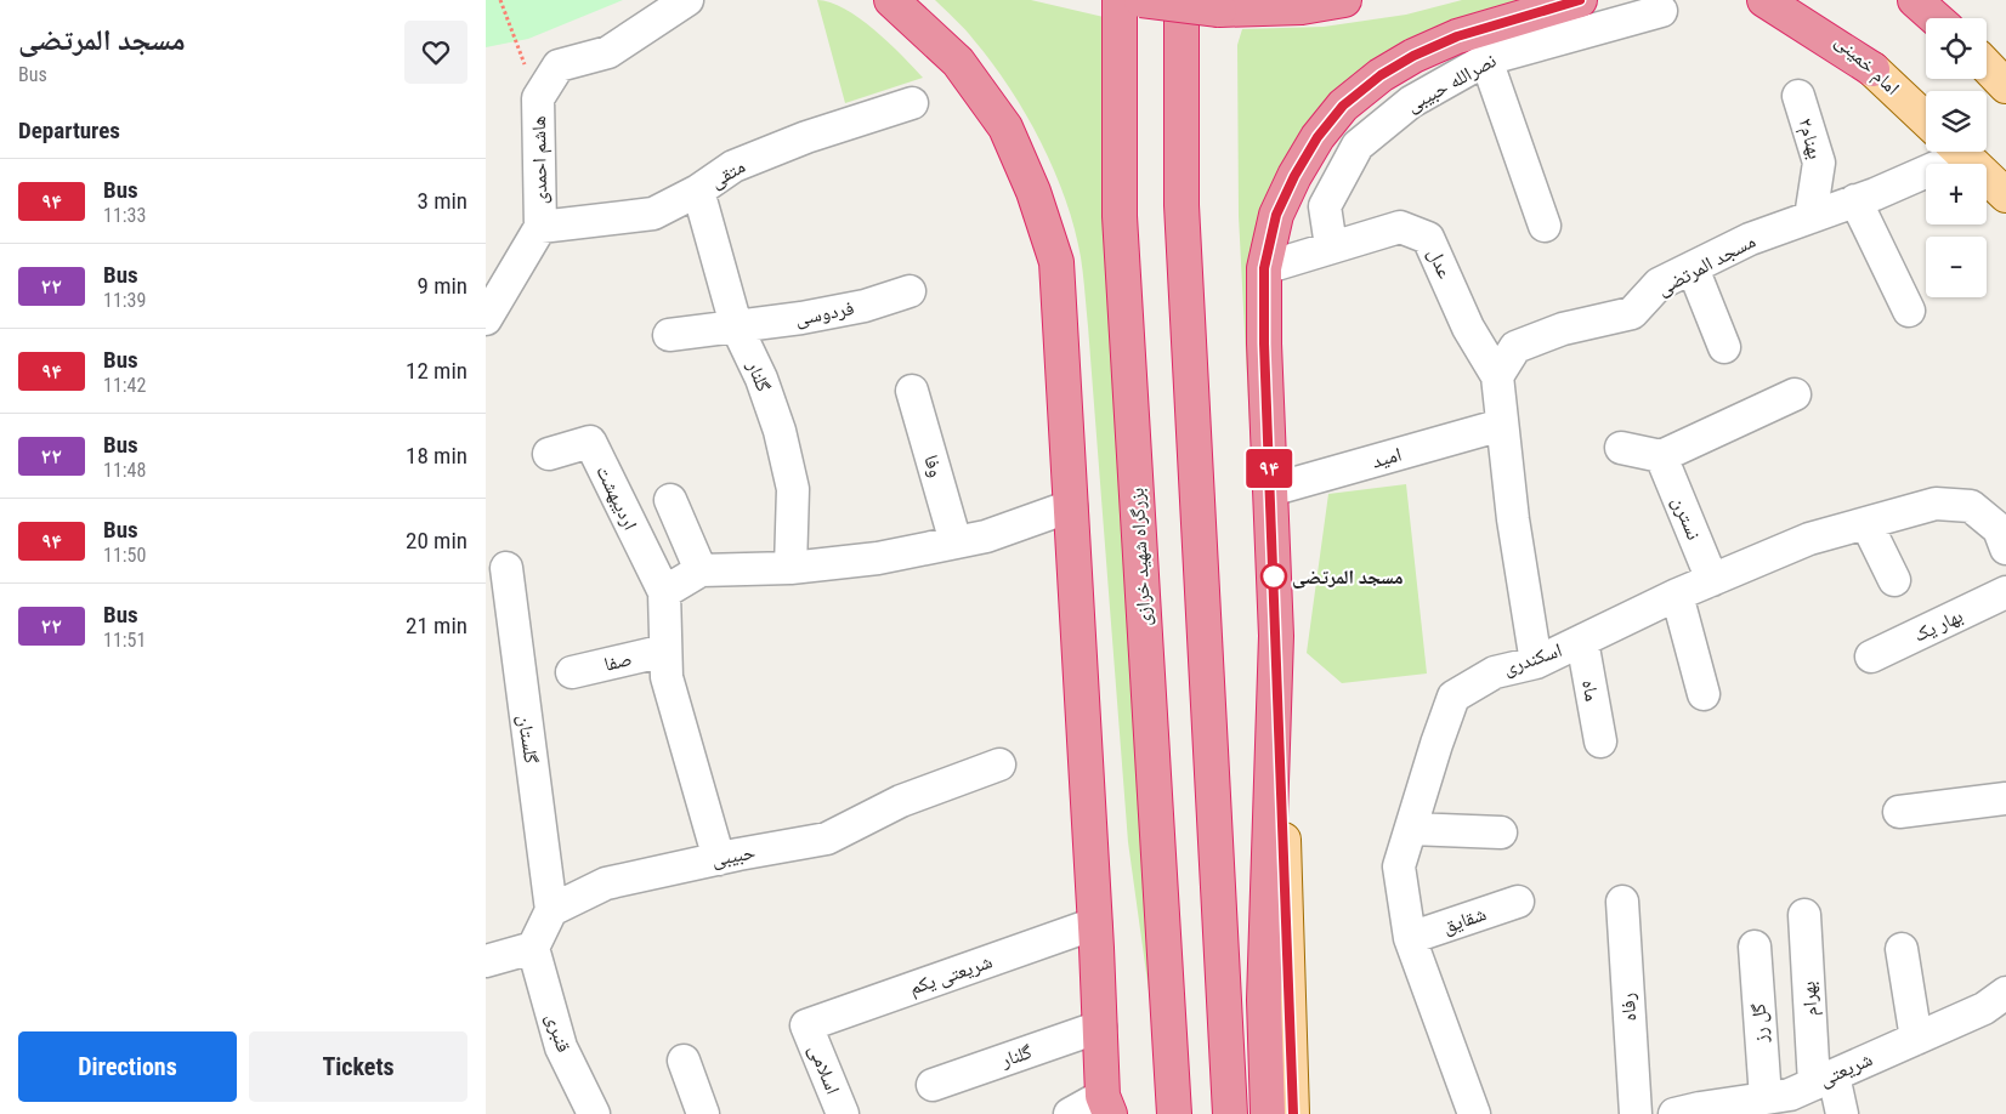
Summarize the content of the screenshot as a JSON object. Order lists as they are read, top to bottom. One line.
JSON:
{"streets":{"highway":["امام خمینی","بزرگراه شهید خرازی"],"street":["نصرالله حبیبی","بهنام۲","هاشم احمدی","متقی","عدل","مسجد المرتضی","فردوسی","گلنار","امید","وفا","اردیبهشت","نسترن","بهار یک","اسکندری","صفا","ماه","گلستان","حبیبی","شقایق","شریعتی یکم","بهرام","رفاه","گل رز","قنبری","اسلامی","شریعتی"]},"crossings":[["نصرالله حبیبی","عدل"],["بهنام۲","مسجد المرتضی"],["هاشم احمدی","متقی"],["متقی","گلنار"],["عدل","مسجد المرتضی"],["فردوسی","گلنار"],["نسترن","اسکندری"],["اسکندری","ماه"],["اسکندری","شقایق"],["گلستان","حبیبی"],["شریعتی یکم","اسلامی"],["بهرام","شریعتی"],["گل رز","شریعتی"]],"places":["مسجد المرتضی"],"lines":["bus line ۹۴"],"page":{"heading":[["مسجد المرتضی","Bus"],"Departures"],"on_map":"۹۴","map_buttons":["+","−"],"list":[{"mark":"۹۴","name":"Bus","note":"11:33","value":"3 min"},{"mark":"۲۲","name":"Bus","note":"11:39","value":"9 min"},{"mark":"۹۴","name":"Bus","note":"11:42","value":"12 min"},{"mark":"۲۲","name":"Bus","note":"11:48","value":"18 min"},{"mark":"۹۴","name":"Bus","note":"11:50","value":"20 min"},{"mark":"۲۲","name":"Bus","note":"11:51","value":"21 min"}],"buttons":["Directions","Tickets"]}}
